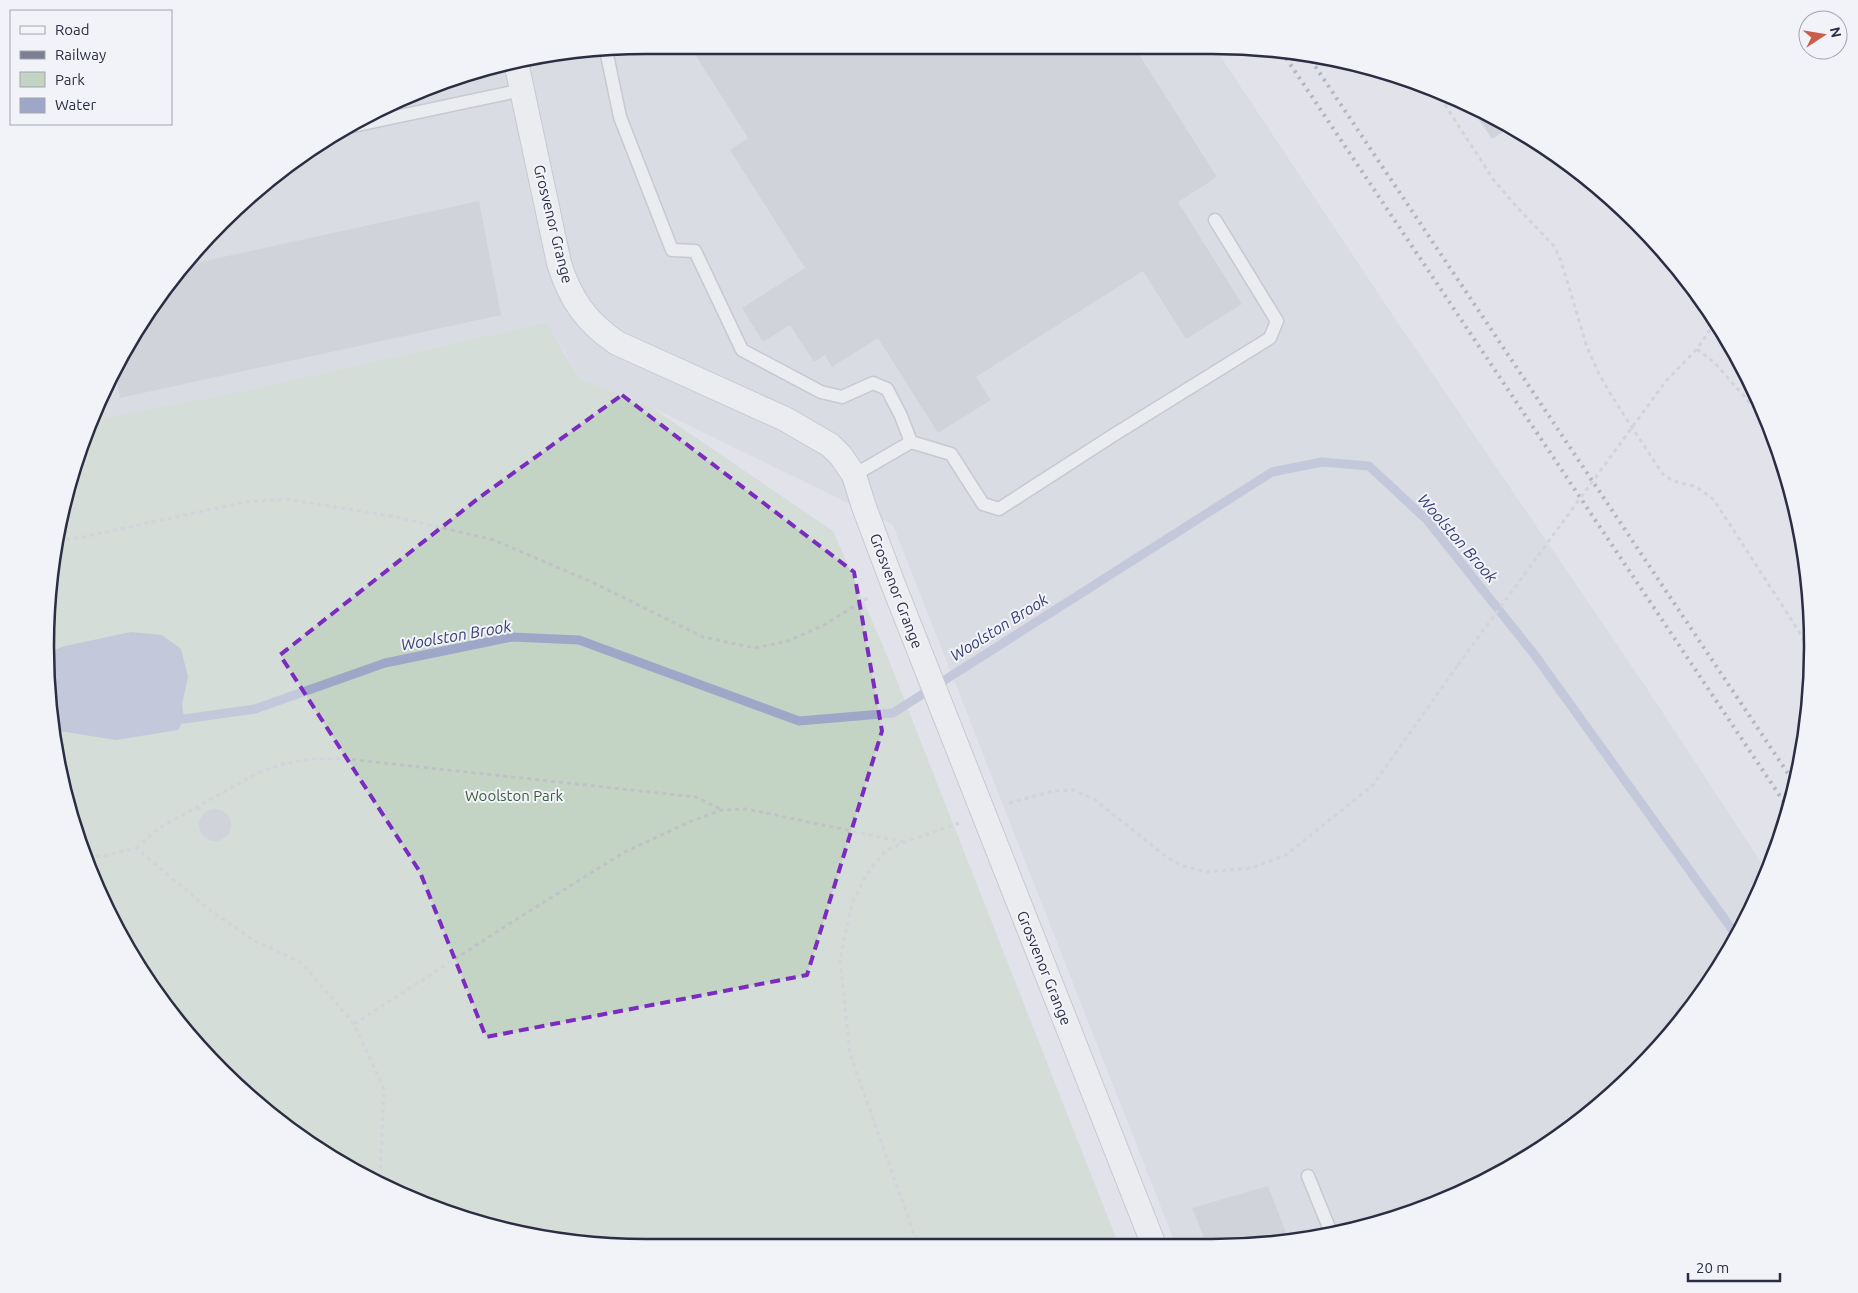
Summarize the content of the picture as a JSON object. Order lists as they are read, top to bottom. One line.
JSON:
{"streets":{"street":["Grosvenor Grange"]},"water":["Woolston Brook"],"parks":["Woolston Park"],"legend":["Road","Railway","Park","Water"],"scale_bar":"20 m","north":"right"}
